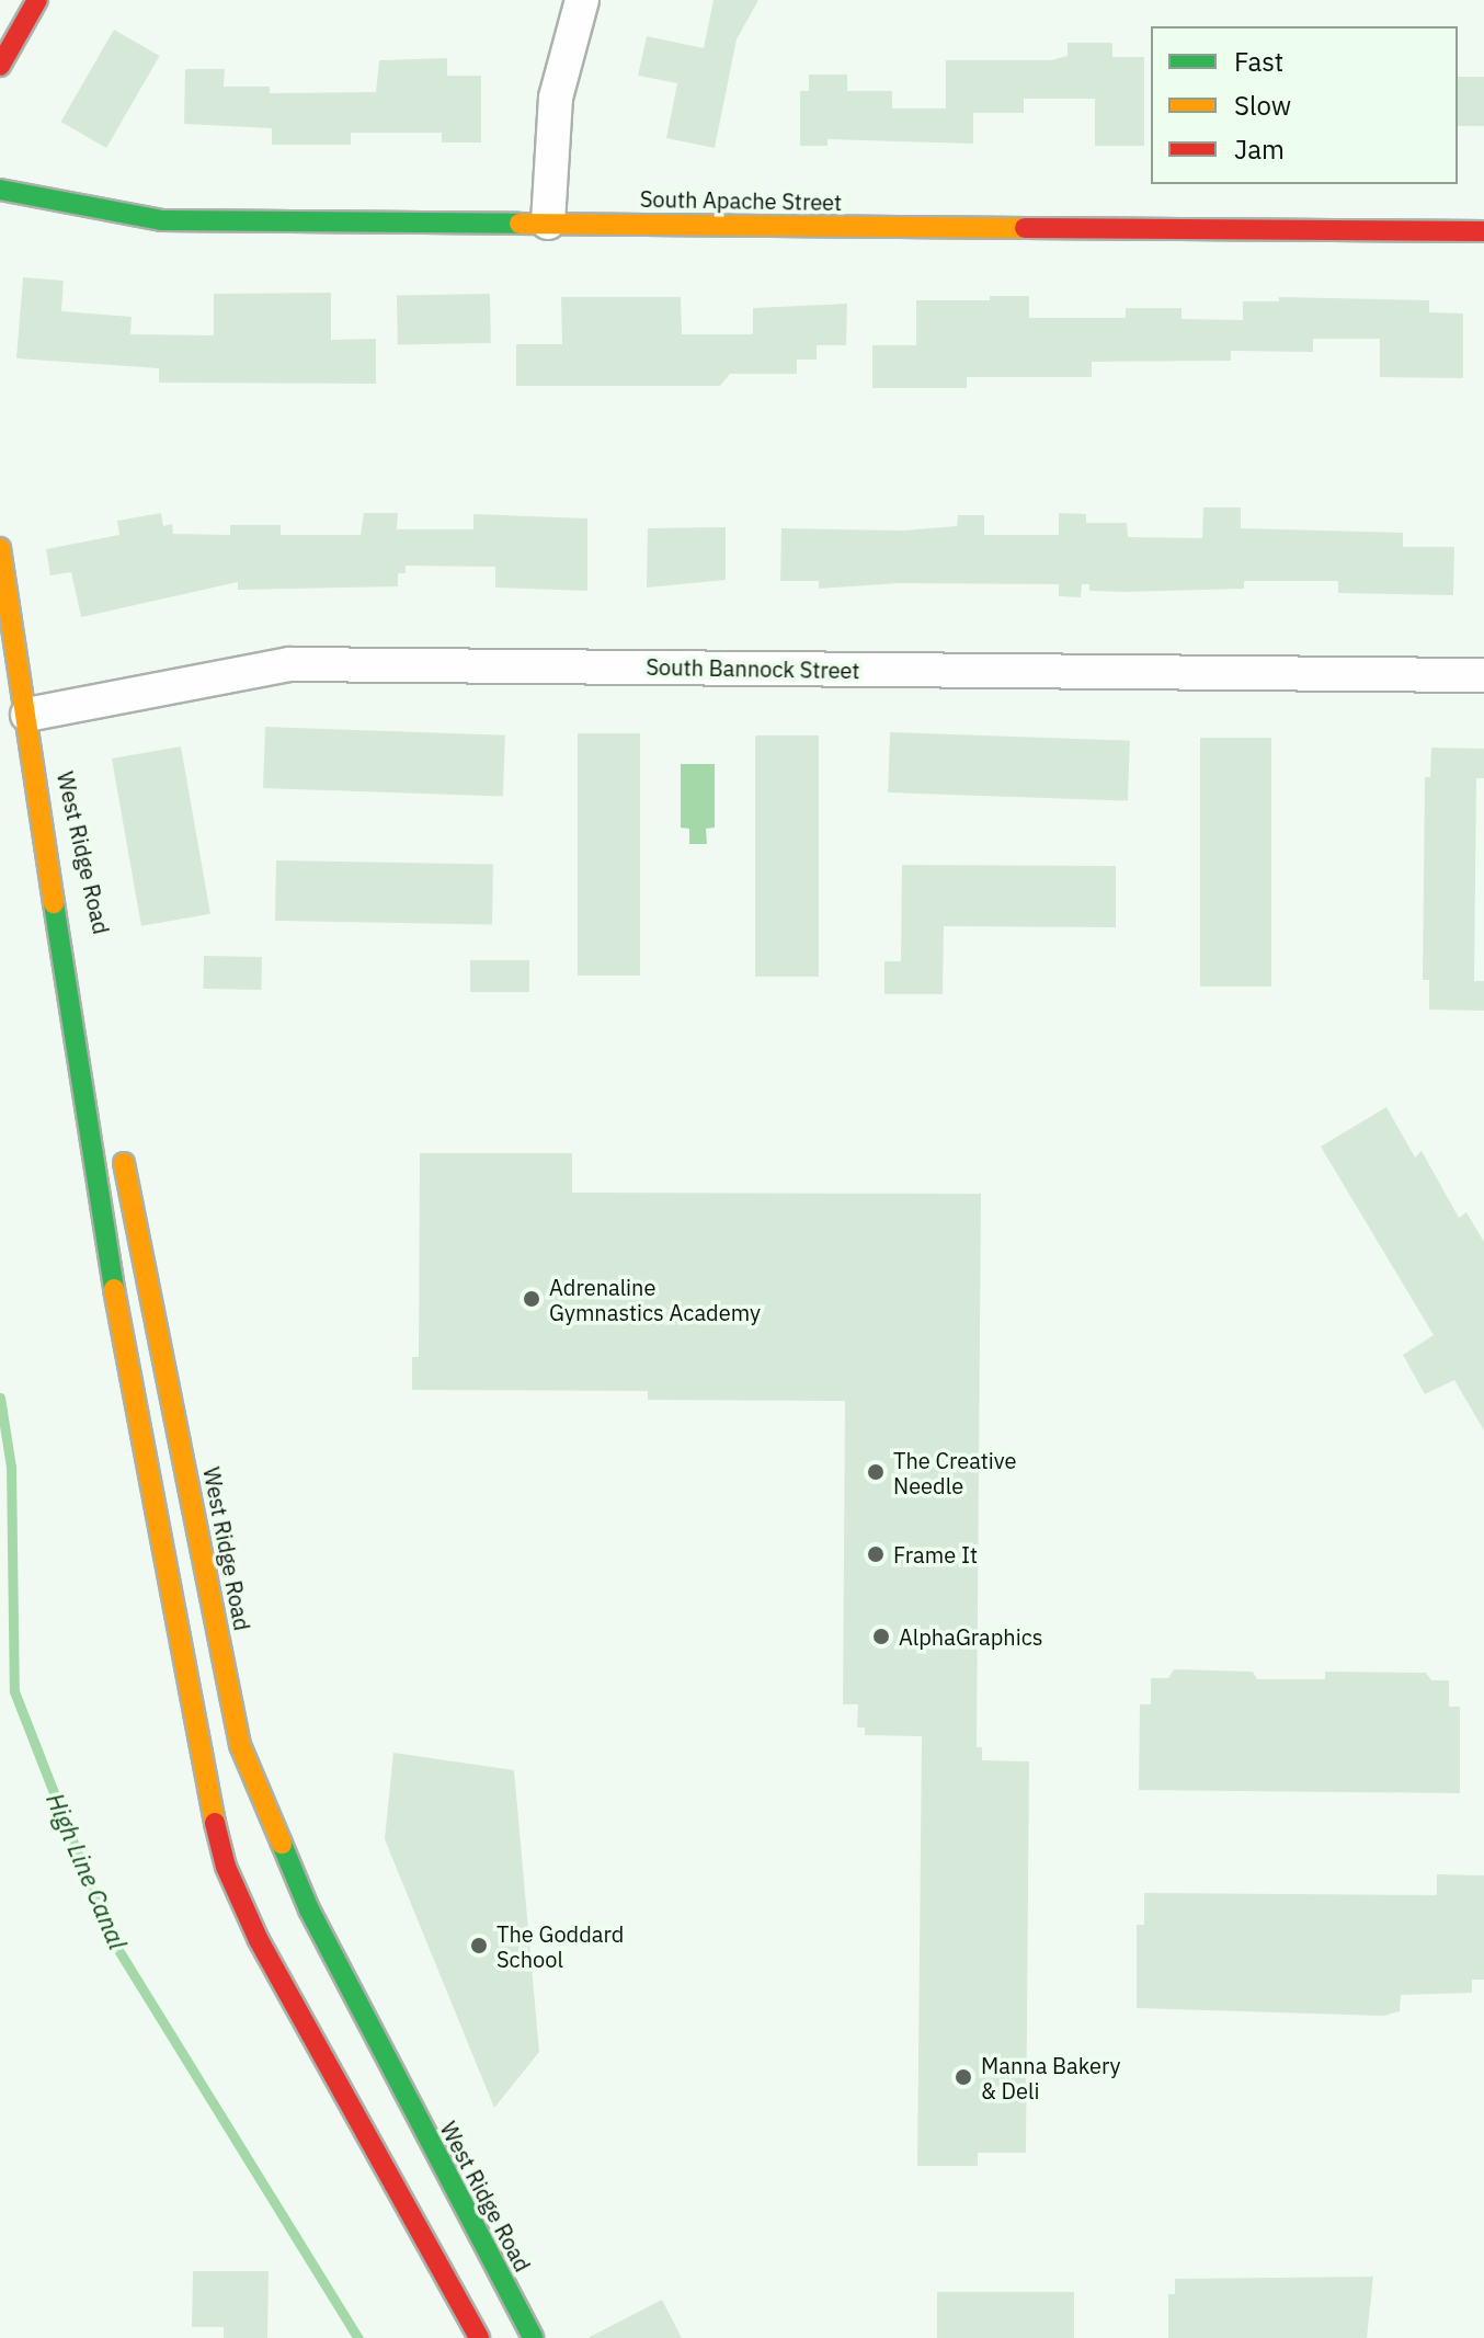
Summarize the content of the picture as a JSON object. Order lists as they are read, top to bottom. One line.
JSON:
{"streets":{"street":["South Apache Street","South Bannock Street","West Ridge Road"]},"crossings":[["South Bannock Street","West Ridge Road"]],"water":["High Line Canal"],"places":["Adrenaline Gymnastics Academy","The Creative Needle","Frame It","AlphaGraphics","The Goddard School","Manna Bakery & Deli"],"legend":["Fast","Slow","Jam"]}
